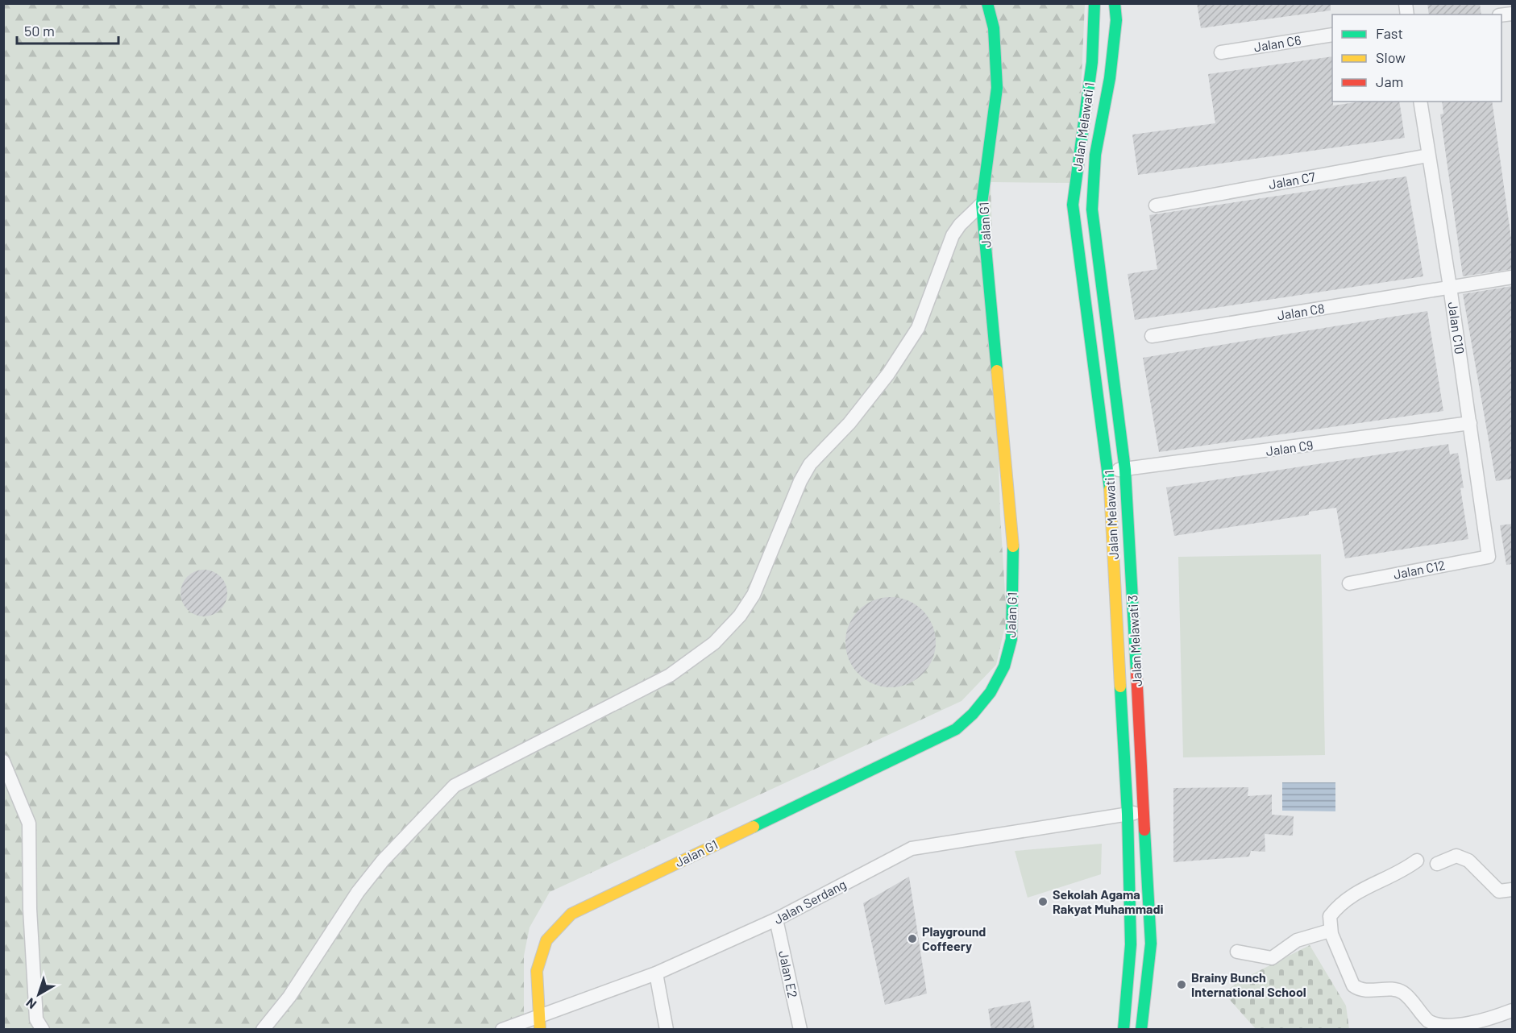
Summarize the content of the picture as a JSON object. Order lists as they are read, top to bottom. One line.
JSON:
{"streets":{"street":["Jalan C6","Jalan Melawati 1","Jalan C7","Jalan G1","Jalan C8","Jalan C10","Jalan C9","Jalan C12","Jalan Melawati 3","Jalan Serdang","Jalan E2"]},"crossings":[["Jalan Melawati 1","Jalan C9"],["Jalan Melawati 1","Jalan Melawati 3"],["Jalan Melawati 1","Jalan Serdang"],["Jalan C7","Jalan C10"],["Jalan G1","Jalan Serdang"],["Jalan C8","Jalan C10"],["Jalan C10","Jalan C9"],["Jalan C10","Jalan C12"],["Jalan C9","Jalan Melawati 3"],["Jalan Melawati 3","Jalan Serdang"],["Jalan Serdang","Jalan E2"]],"places":["Sekolah Agama Rakyat Muhammadi","Playground Coffeery","Brainy Bunch International School"],"legend":["Fast","Slow","Jam"],"scale_bar":"50 m","north":"bottom left"}
